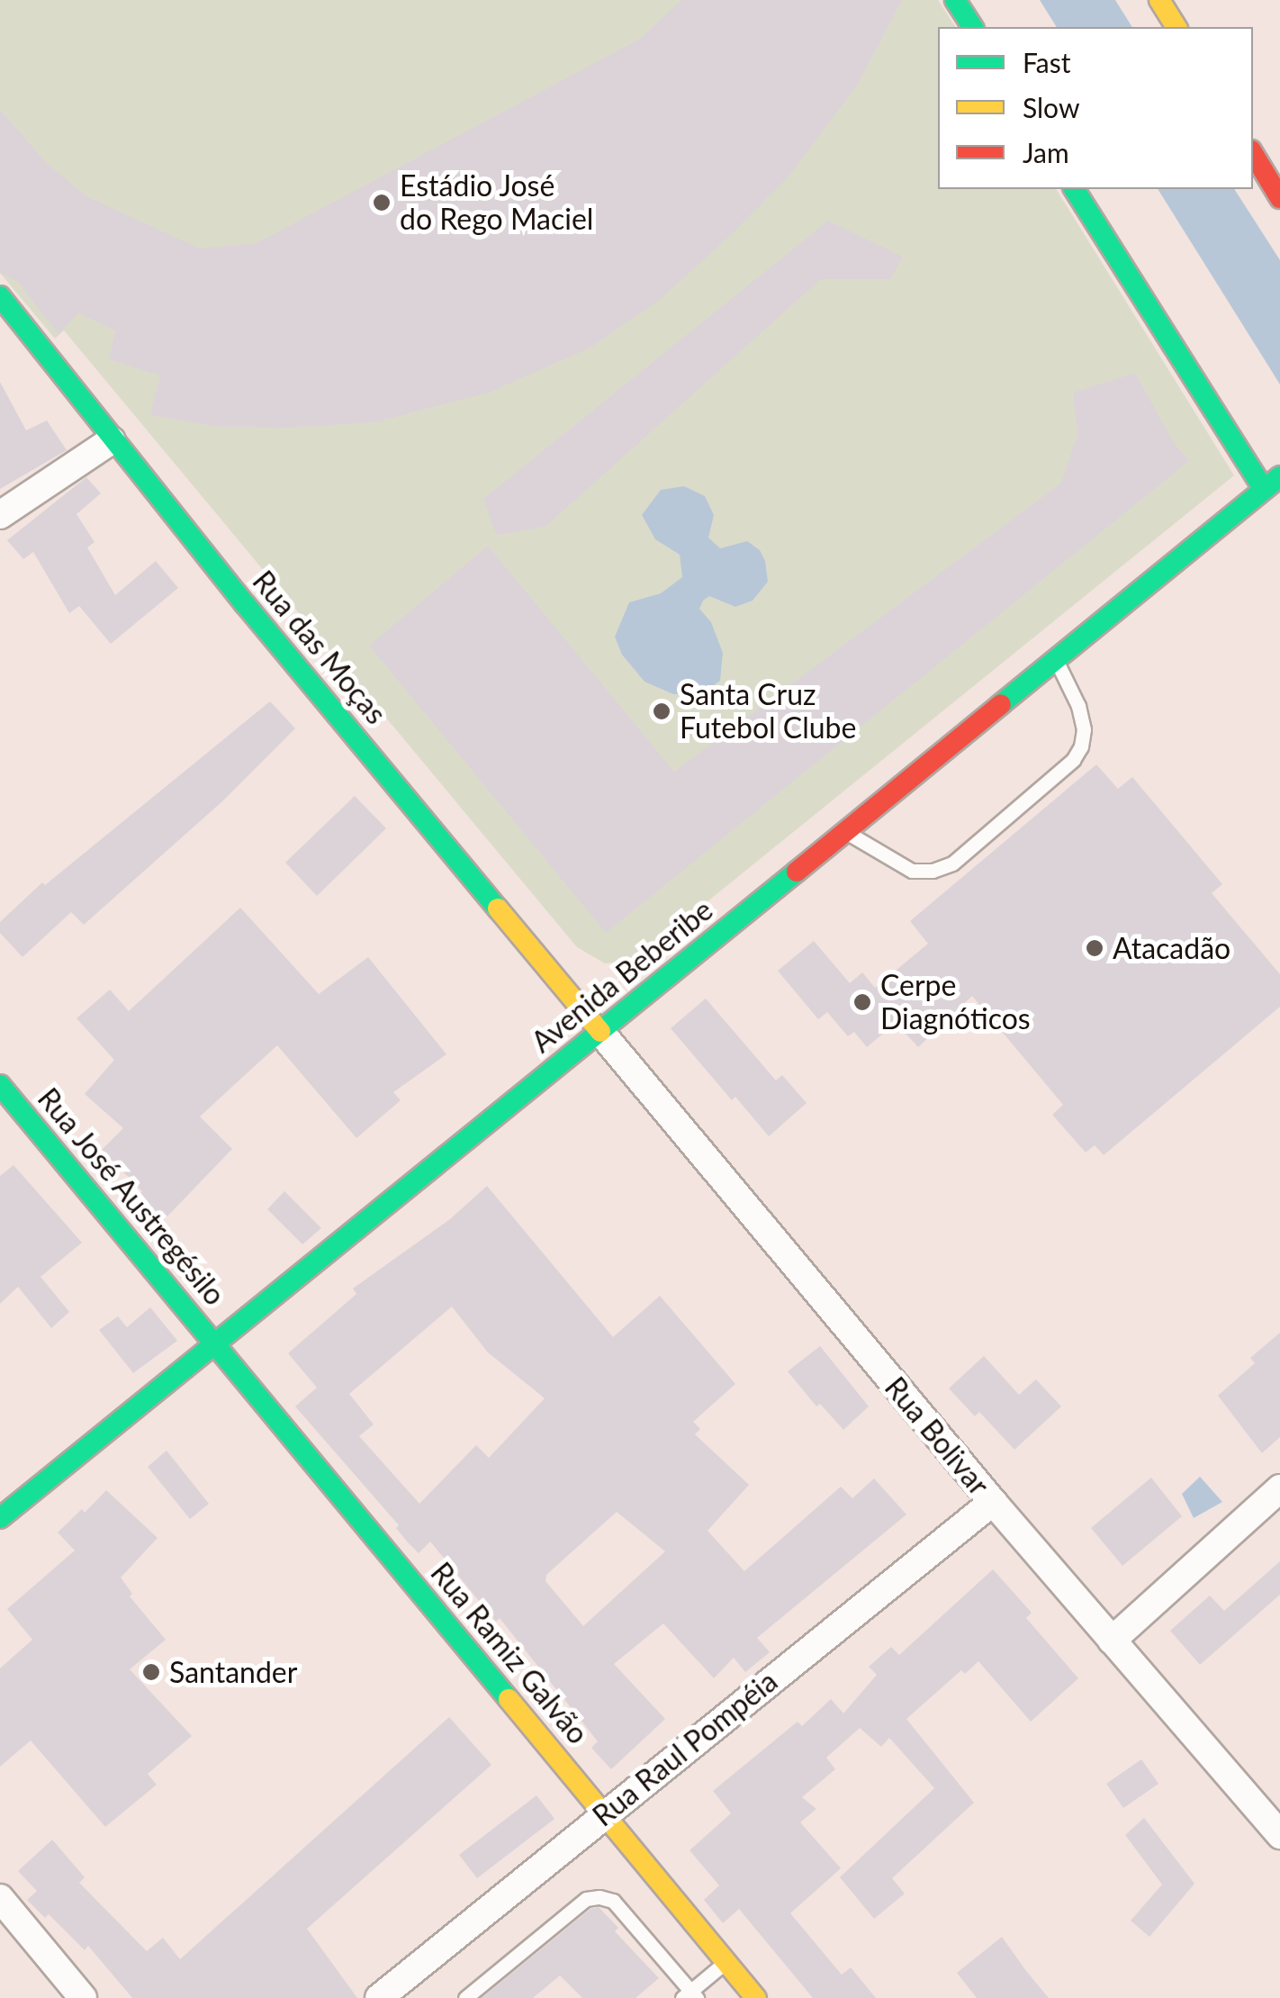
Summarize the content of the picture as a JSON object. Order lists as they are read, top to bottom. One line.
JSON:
{"streets":{"main road":["Rua das Moças","Avenida Beberibe","Rua José Austregésilo","Rua Ramiz Galvão"],"street":["Rua Bolivar","Rua Raul Pompéia"]},"crossings":[["Rua das Moças","Avenida Beberibe"],["Rua das Moças","Rua Bolivar"],["Avenida Beberibe","Rua José Austregésilo"],["Avenida Beberibe","Rua Bolivar"],["Avenida Beberibe","Rua Ramiz Galvão"],["Rua José Austregésilo","Rua Ramiz Galvão"],["Rua Bolivar","Rua Raul Pompéia"],["Rua Ramiz Galvão","Rua Raul Pompéia"]],"places":["Estádio José do Rego Maciel","Santa Cruz Futebol Clube","Atacadão","Cerpe Diagnóticos","Santander"],"legend":["Fast","Slow","Jam"]}
